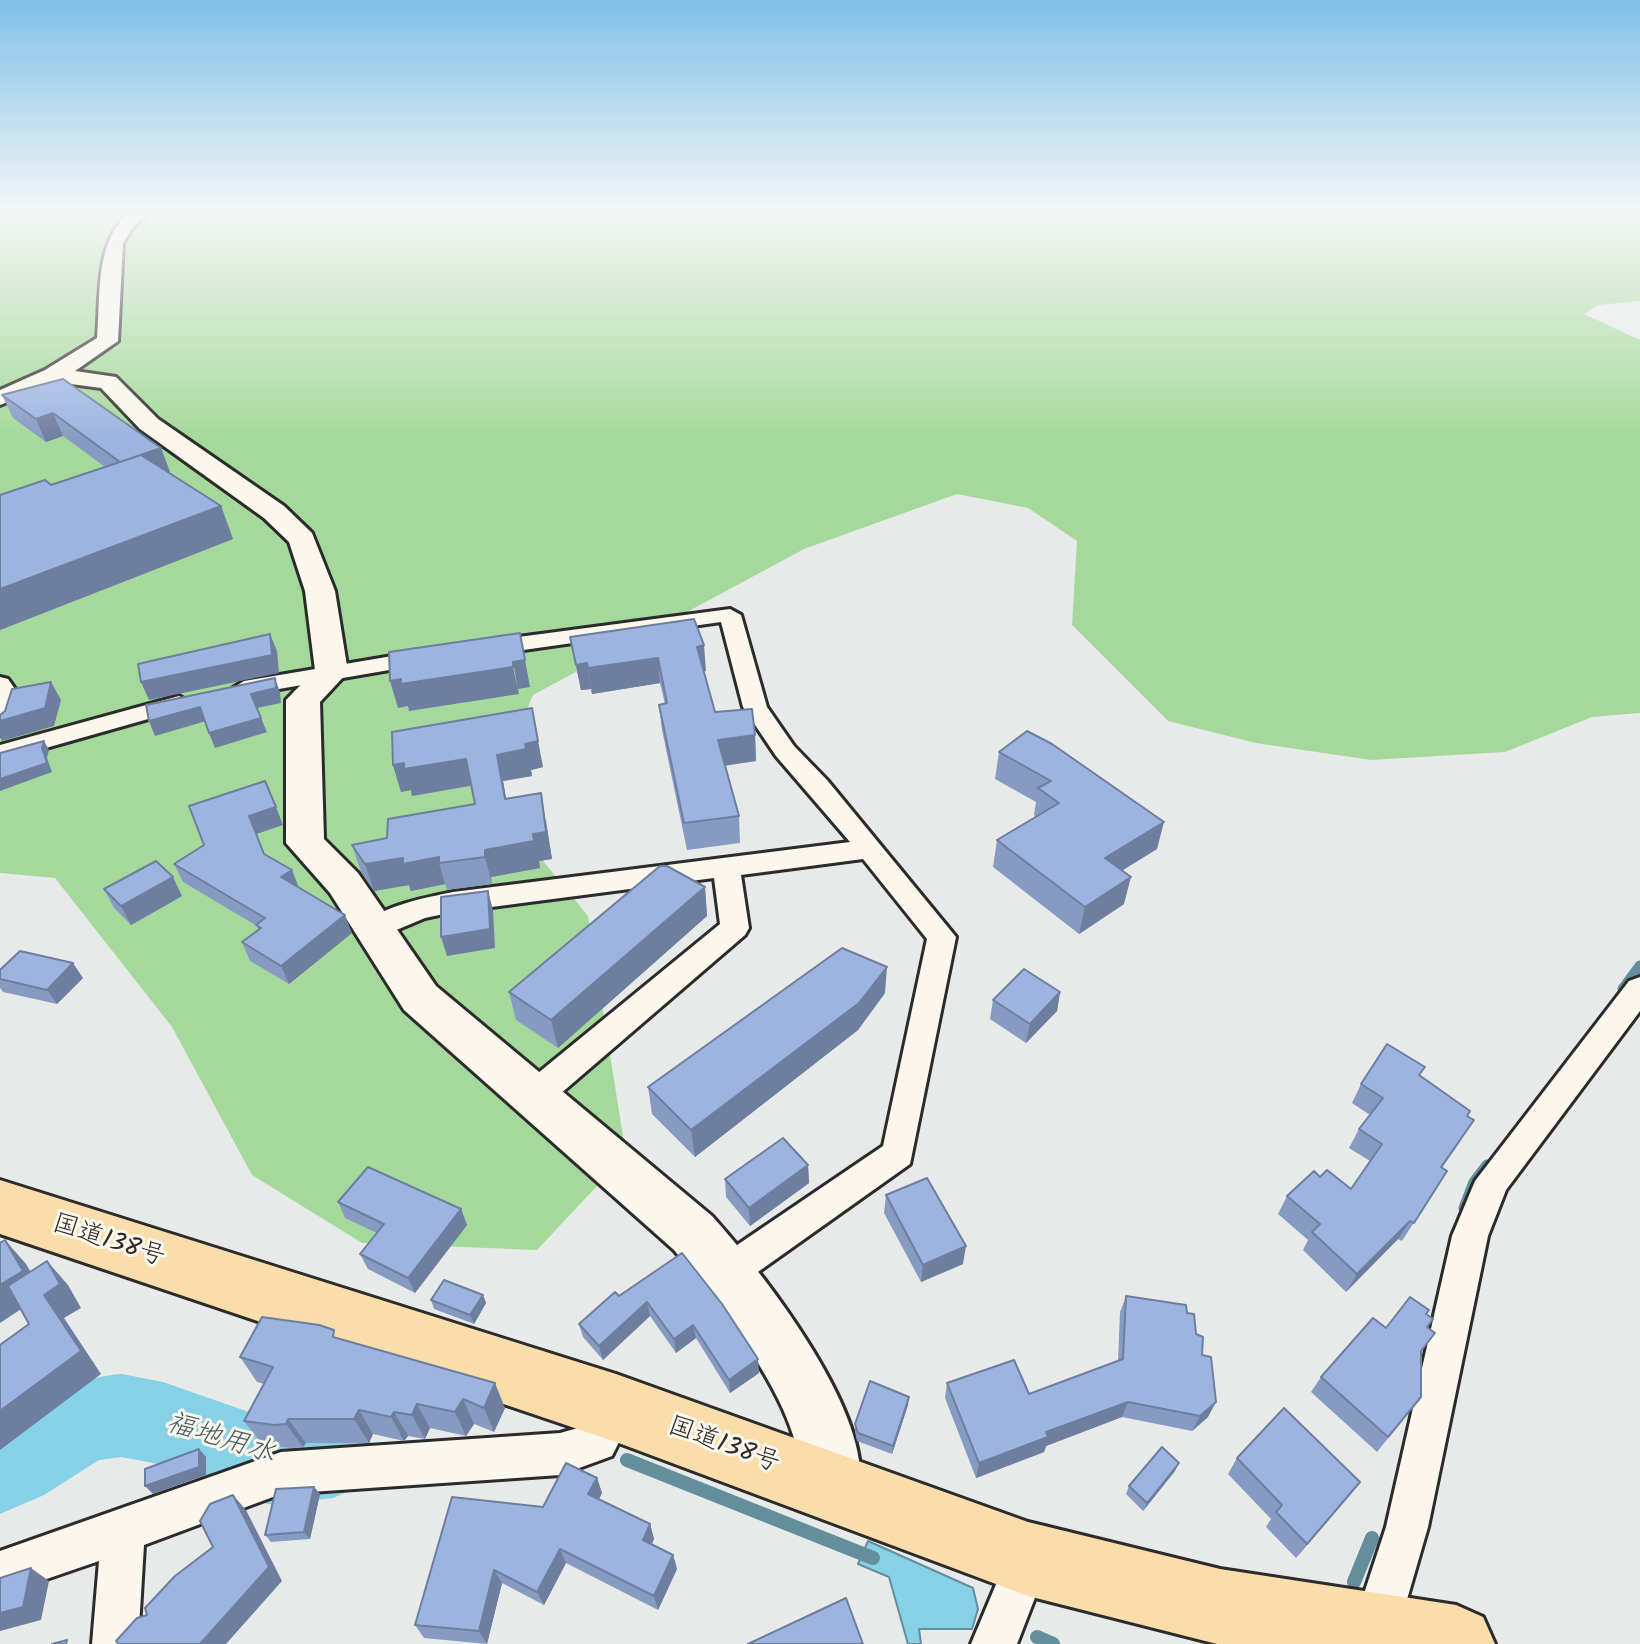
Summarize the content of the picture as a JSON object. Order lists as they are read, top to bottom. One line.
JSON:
{"streets":{"highway":["国道138号"]},"water":["福地用水"]}
